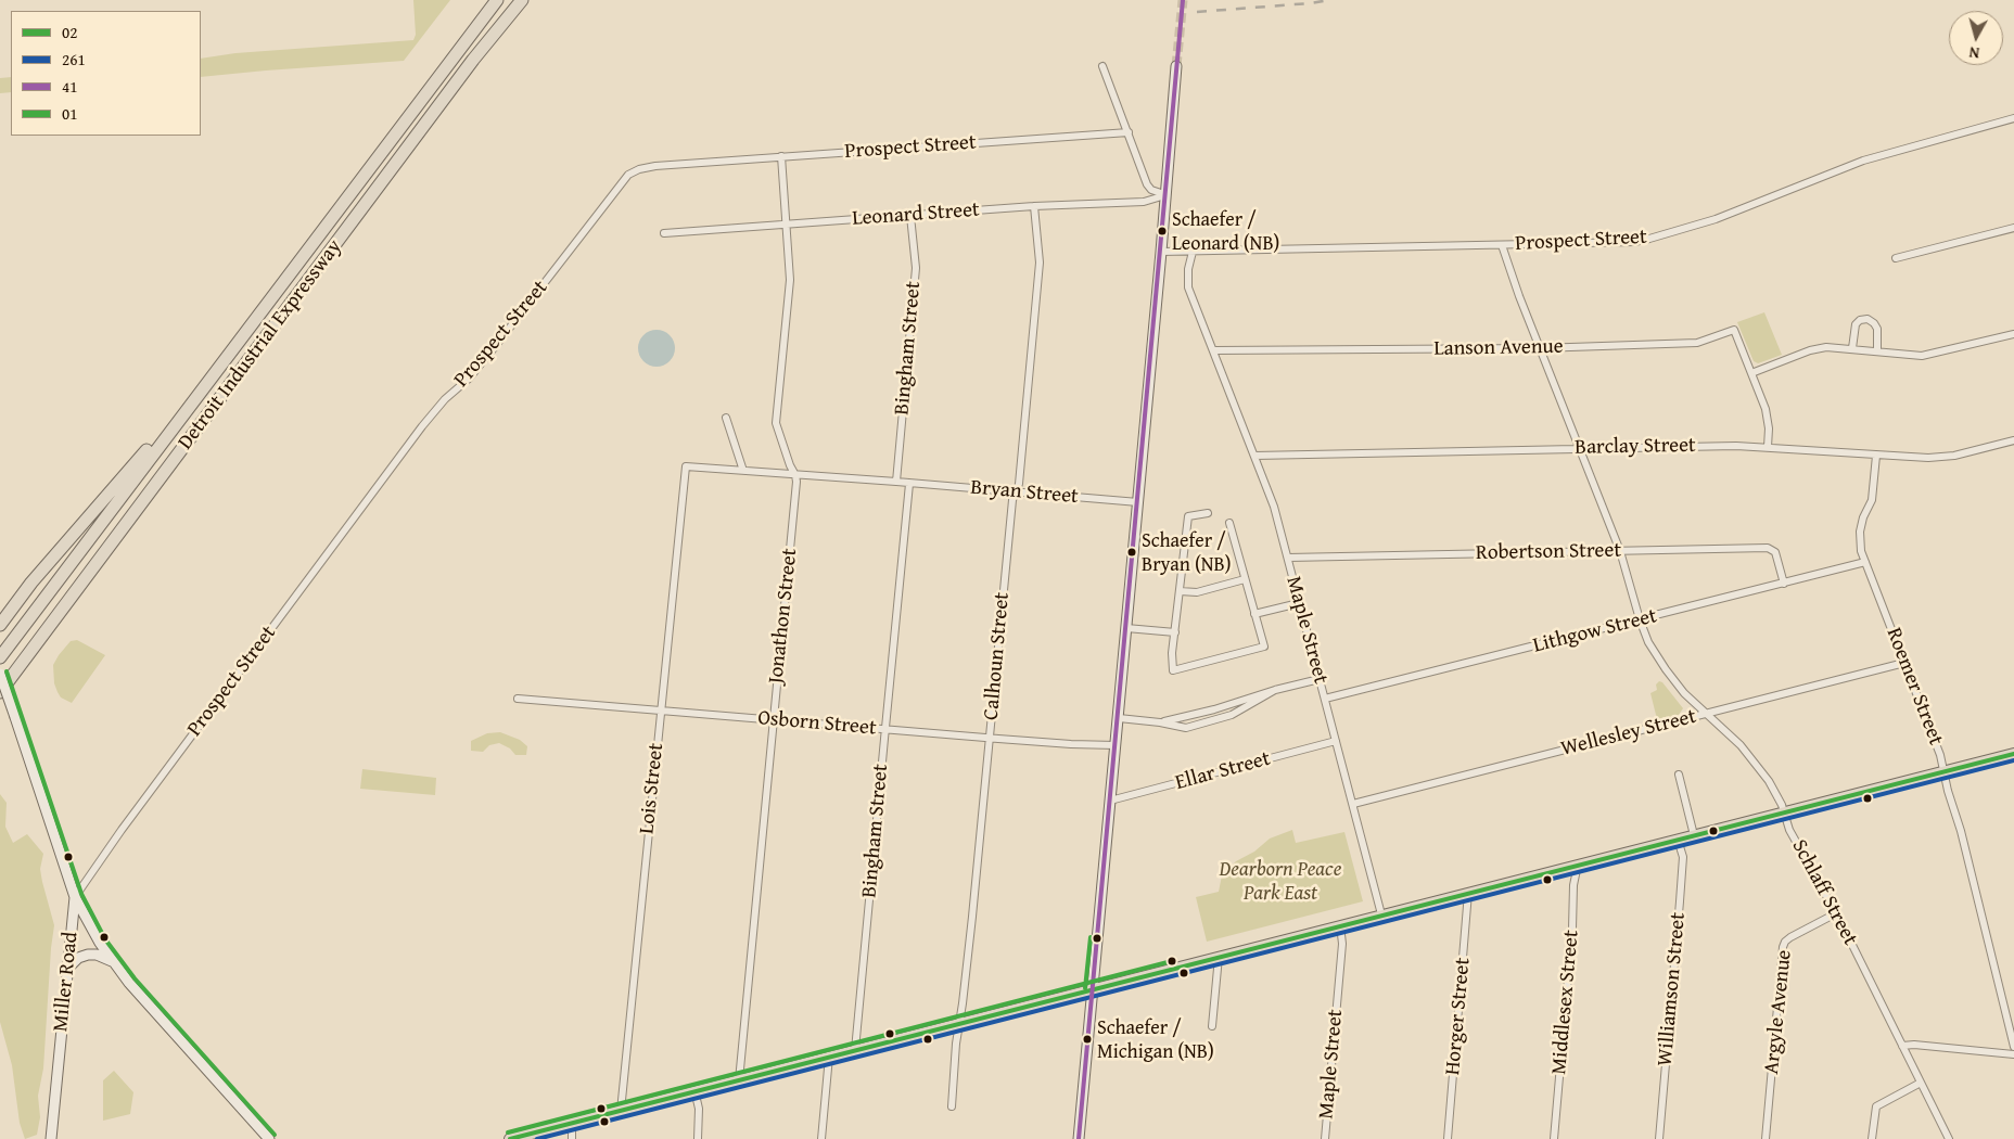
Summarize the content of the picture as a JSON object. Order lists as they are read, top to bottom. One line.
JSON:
{"streets":{"highway":["Detroit Industrial Expressway"],"main road":["Miller Road"],"street":["Prospect Street","Leonard Street","Bingham Street","Lanson Avenue","Barclay Street","Bryan Street","Robertson Street","Jonathon Street","Maple Street","Lithgow Street","Calhoun Street","Roemer Street","Osborn Street","Wellesley Street","Ellar Street","Lois Street","Schlaff Street","Williamson Street","Middlesex Street","Argyle Avenue","Horger Street"]},"crossings":[["Prospect Street","Jonathon Street"],["Prospect Street","Maple Street"],["Prospect Street","Miller Road"],["Leonard Street","Bingham Street"],["Leonard Street","Jonathon Street"],["Leonard Street","Calhoun Street"],["Bingham Street","Bryan Street"],["Bingham Street","Osborn Street"],["Lanson Avenue","Barclay Street"],["Lanson Avenue","Maple Street"],["Barclay Street","Maple Street"],["Barclay Street","Roemer Street"],["Bryan Street","Calhoun Street"],["Robertson Street","Maple Street"],["Robertson Street","Lithgow Street"],["Jonathon Street","Osborn Street"],["Maple Street","Lithgow Street"],["Maple Street","Wellesley Street"],["Maple Street","Ellar Street"],["Lithgow Street","Roemer Street"],["Lithgow Street","Schlaff Street"],["Calhoun Street","Osborn Street"],["Roemer Street","Wellesley Street"],["Osborn Street","Lois Street"],["Wellesley Street","Schlaff Street"],["Schlaff Street","Argyle Avenue"]],"parks":["Dearborn Peace Park East"],"places":["Schaefer / Leonard (NB)","Schaefer / Bryan (NB)","Schaefer / Michigan (NB)"],"lines":["transit line 41","transit line 01","transit line 02","transit line 261"],"legend":["02","261","41","01"],"north":"bottom"}
